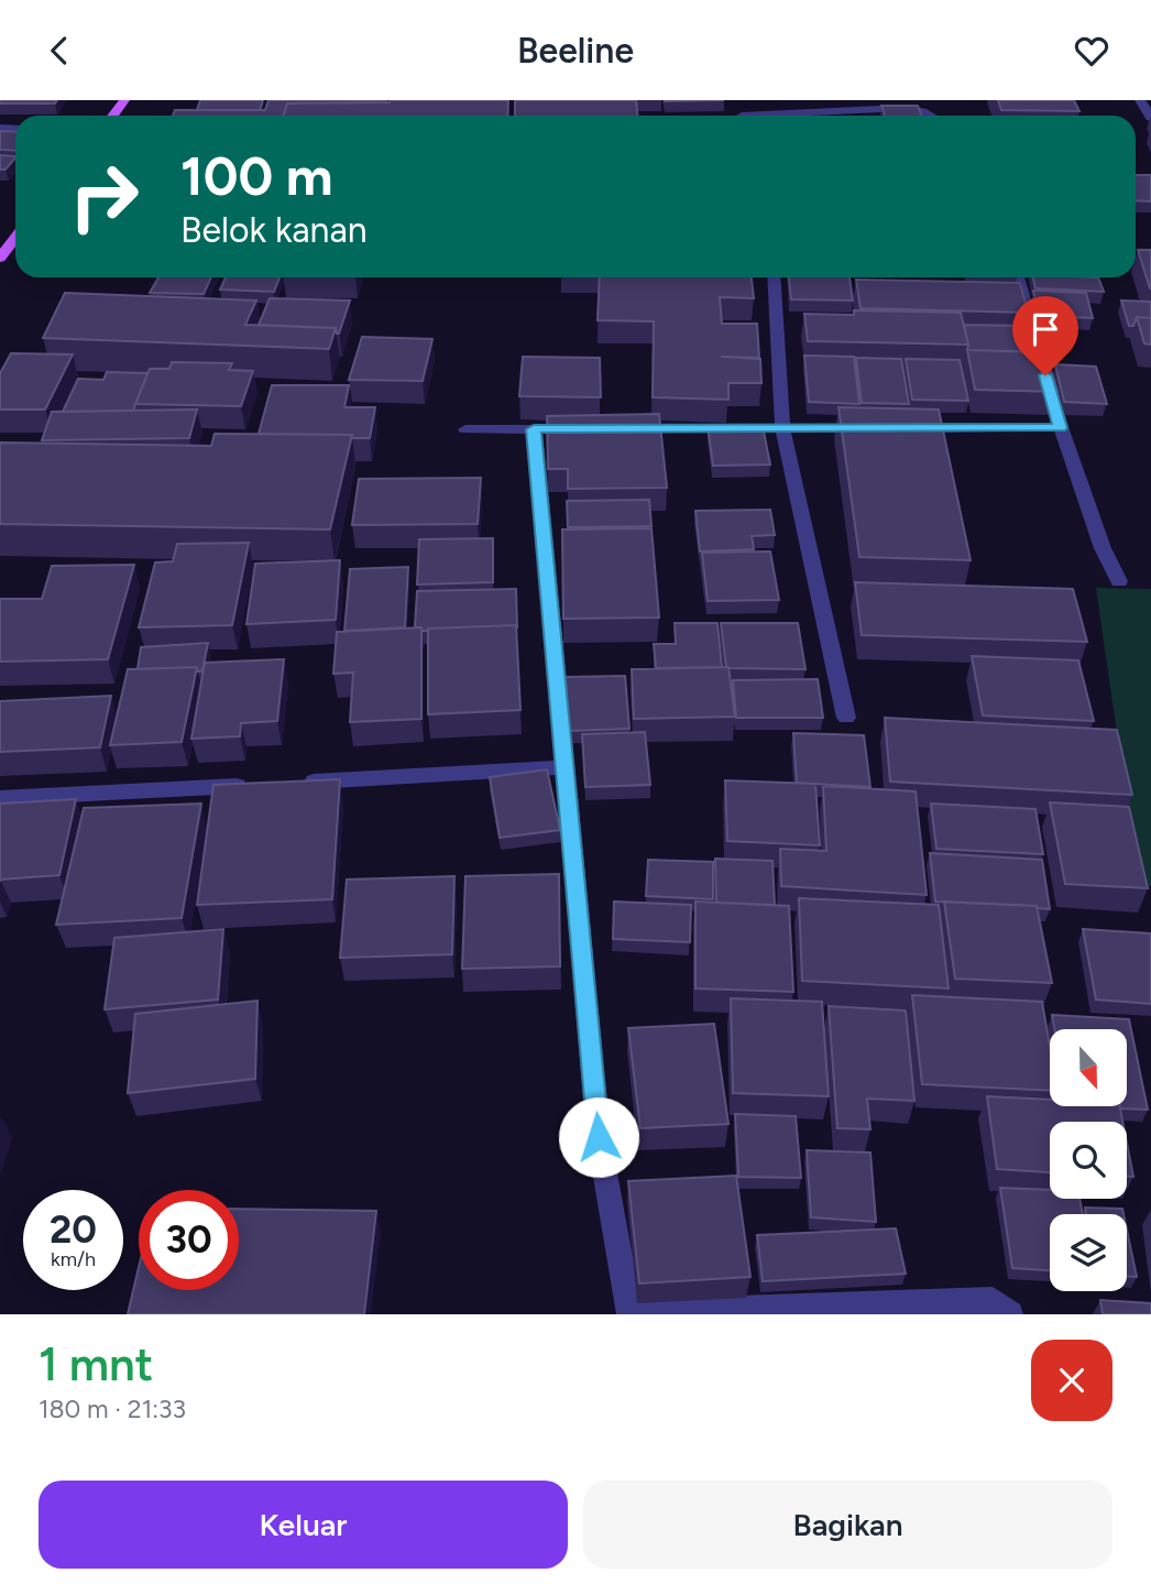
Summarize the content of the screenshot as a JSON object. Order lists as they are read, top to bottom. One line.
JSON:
{"north":"bottom","page":{"header":"Beeline","turn":["100 m","Belok kanan"],"speed":"20 km/h","limit":"30","heading":["1 mnt","180 m · 21:33"],"buttons":["Keluar","Bagikan"]}}
